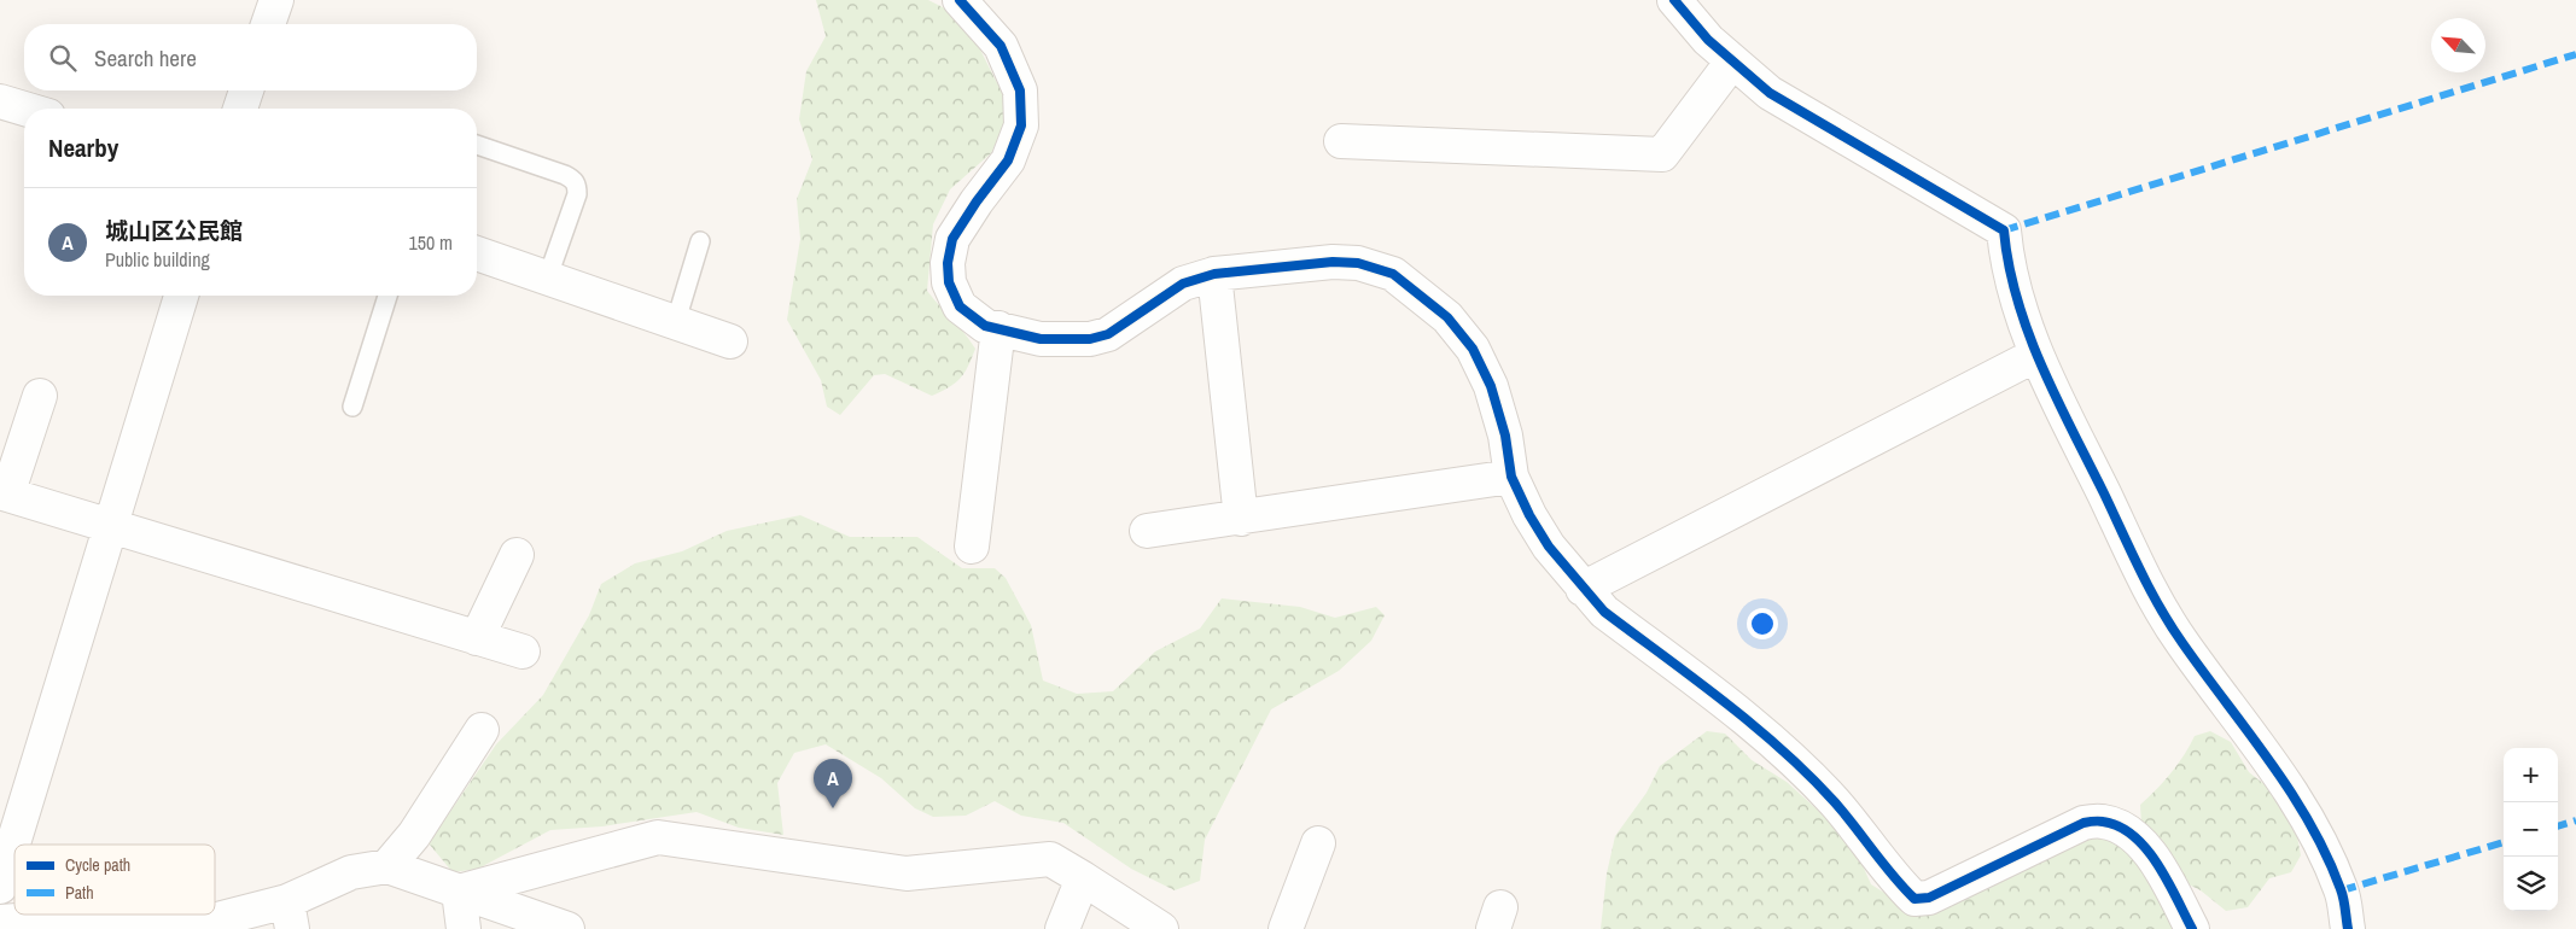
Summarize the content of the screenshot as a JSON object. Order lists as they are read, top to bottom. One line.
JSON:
{"legend":["Cycle path","Path"],"north":"top left","page":{"search":"Search here","heading":"Nearby","list":[{"mark":"A","name":"城山区公民館","note":"Public building","value":"150 m"}],"map_buttons":["+","−"],"pins":"A"}}
